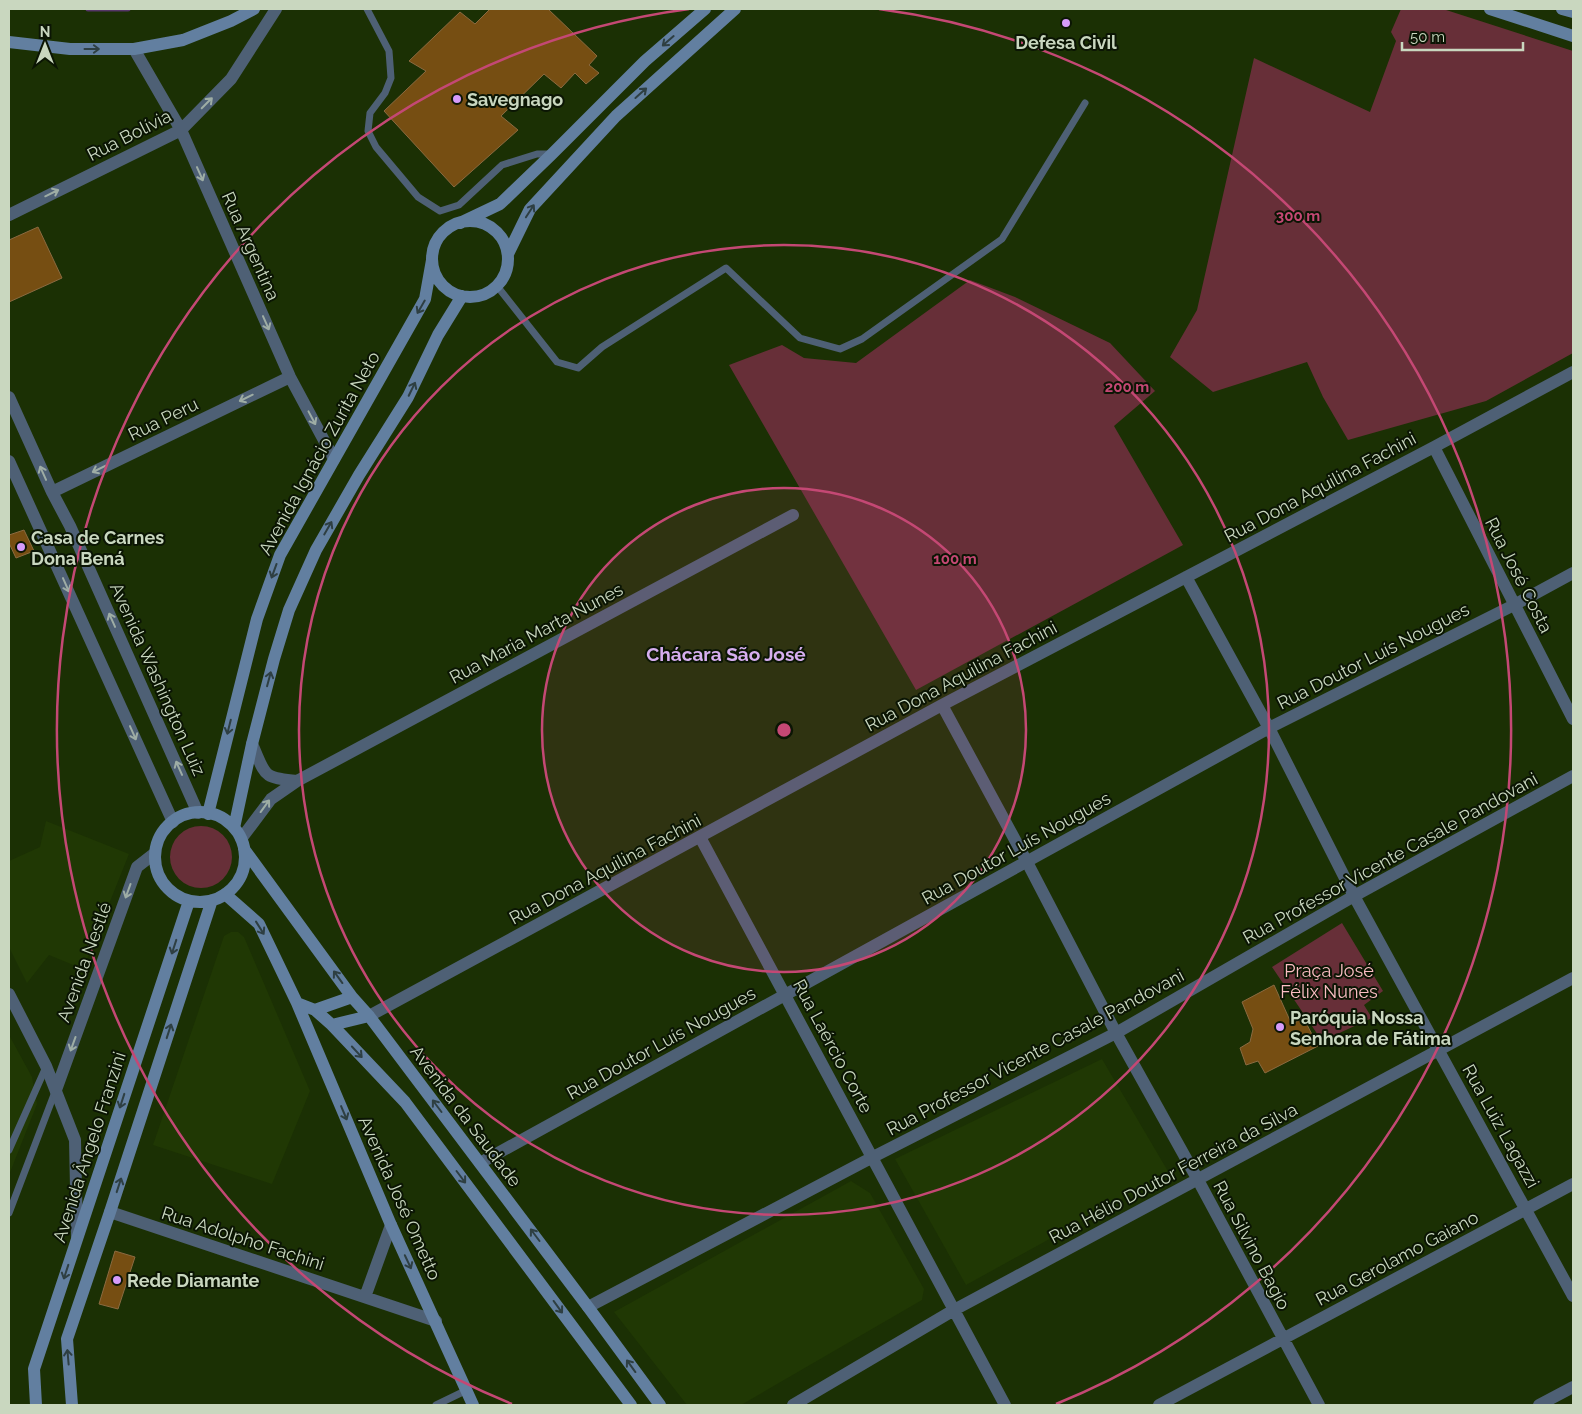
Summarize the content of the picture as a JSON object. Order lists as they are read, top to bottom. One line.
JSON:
{"streets":{"main road":["Avenida Ignácio Zurita Neto","Avenida da Saudade","Avenida Ângelo Franzini","Avenida José Ometto"],"street":["Rua Bolívia","Rua Argentina","Rua Peru","Rua Dona Aquilina Fachini","Rua José Costa","Rua Maria Marta Nunes","Rua Doutor Luís Nougues","Avenida Washington Luiz","Rua Professor Vicente Casale Pandovani","Avenida Nestlé","Rua Laércio Corte","Rua Luiz Lagazzi","Rua Hélio Doutor Ferreira da Silva","Rua Adolpho Fachini","Rua Silvino Bagio","Rua Gerolamo Gaiano"]},"crossings":[["Rua Bolívia","Rua Argentina"],["Rua Argentina","Rua Peru"],["Rua Argentina","Avenida Ignácio Zurita Neto"],["Rua Peru","Avenida Washington Luiz"],["Avenida Ignácio Zurita Neto","Rua Maria Marta Nunes"],["Avenida Ignácio Zurita Neto","Avenida Washington Luiz"],["Avenida Ignácio Zurita Neto","Avenida Nestlé"],["Avenida Ignácio Zurita Neto","Avenida da Saudade"],["Avenida Ignácio Zurita Neto","Avenida Ângelo Franzini"],["Rua Dona Aquilina Fachini","Rua José Costa"],["Rua Dona Aquilina Fachini","Rua Laércio Corte"],["Rua Dona Aquilina Fachini","Avenida da Saudade"],["Rua Dona Aquilina Fachini","Rua Luiz Lagazzi"],["Rua Dona Aquilina Fachini","Rua Silvino Bagio"],["Rua José Costa","Rua Doutor Luís Nougues"],["Rua Maria Marta Nunes","Avenida Washington Luiz"],["Rua Maria Marta Nunes","Avenida Nestlé"],["Rua Maria Marta Nunes","Avenida da Saudade"],["Rua Maria Marta Nunes","Avenida Ângelo Franzini"],["Rua Doutor Luís Nougues","Rua Laércio Corte"],["Rua Doutor Luís Nougues","Avenida da Saudade"],["Rua Doutor Luís Nougues","Rua Luiz Lagazzi"],["Rua Doutor Luís Nougues","Rua Silvino Bagio"],["Avenida Washington Luiz","Avenida Nestlé"],["Avenida Washington Luiz","Avenida da Saudade"],["Avenida Washington Luiz","Avenida Ângelo Franzini"],["Rua Professor Vicente Casale Pandovani","Rua Laércio Corte"],["Rua Professor Vicente Casale Pandovani","Avenida da Saudade"],["Rua Professor Vicente Casale Pandovani","Rua Luiz Lagazzi"],["Rua Professor Vicente Casale Pandovani","Rua Silvino Bagio"],["Avenida Nestlé","Avenida da Saudade"],["Avenida Nestlé","Avenida Ângelo Franzini"],["Rua Laércio Corte","Rua Hélio Doutor Ferreira da Silva"],["Avenida da Saudade","Avenida Ângelo Franzini"],["Rua Luiz Lagazzi","Rua Hélio Doutor Ferreira da Silva"],["Rua Luiz Lagazzi","Rua Gerolamo Gaiano"],["Rua Hélio Doutor Ferreira da Silva","Rua Silvino Bagio"],["Avenida José Ometto","Rua Adolpho Fachini"],["Rua Silvino Bagio","Rua Gerolamo Gaiano"]],"one_way":["Rua Bolívia","Rua Argentina","Rua Peru","Avenida Nestlé"],"districts":["Chácara São José"],"parks":["Praça José Félix Nunes"],"places":["Defesa Civil","Savegnago","Casa de Carnes Dona Bená","Paróquia Nossa Senhora de Fátima","Rede Diamante"],"scale_bar":"50 m","north":"top","rings":["300 m","200 m","100 m"]}
